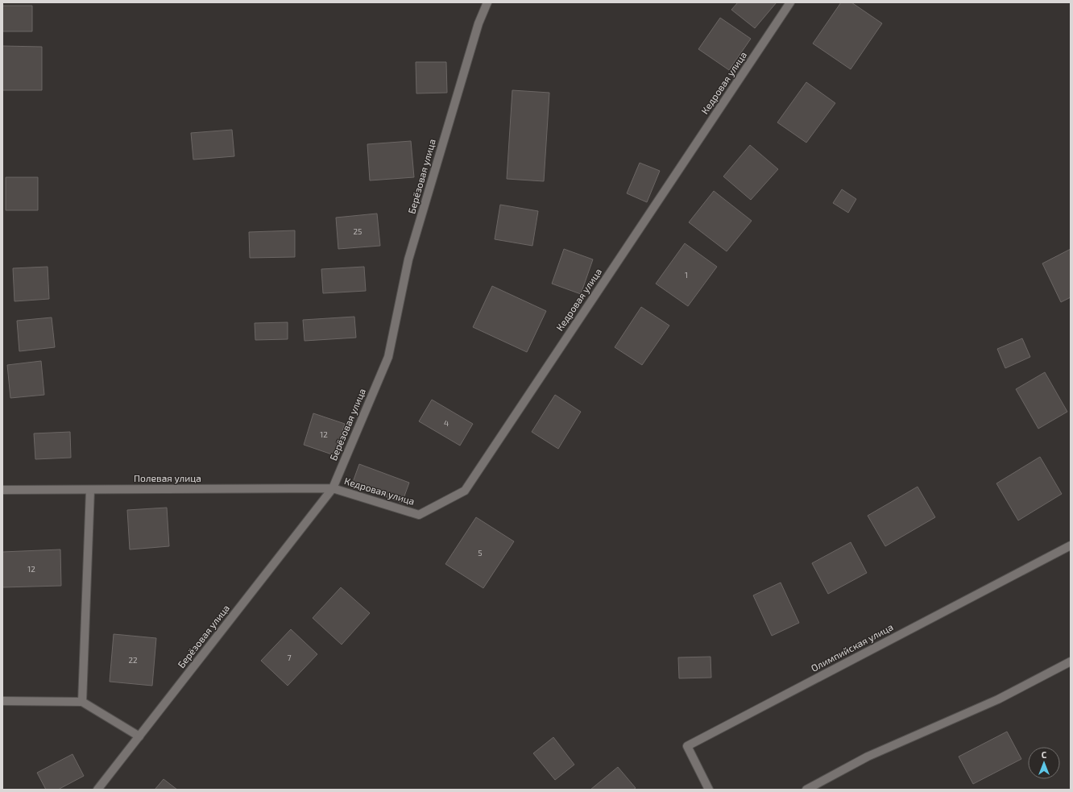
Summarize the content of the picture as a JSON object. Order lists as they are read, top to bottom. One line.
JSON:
{"streets":{"street":["Кедровая улица","Берёзовая улица","Полевая улица","Олимпийская улица"]},"crossings":[["Кедровая улица","Берёзовая улица"],["Кедровая улица","Полевая улица"],["Берёзовая улица","Полевая улица"]],"house_numbers":["25","1","4","12","5","12","7","22"],"north":"top"}
